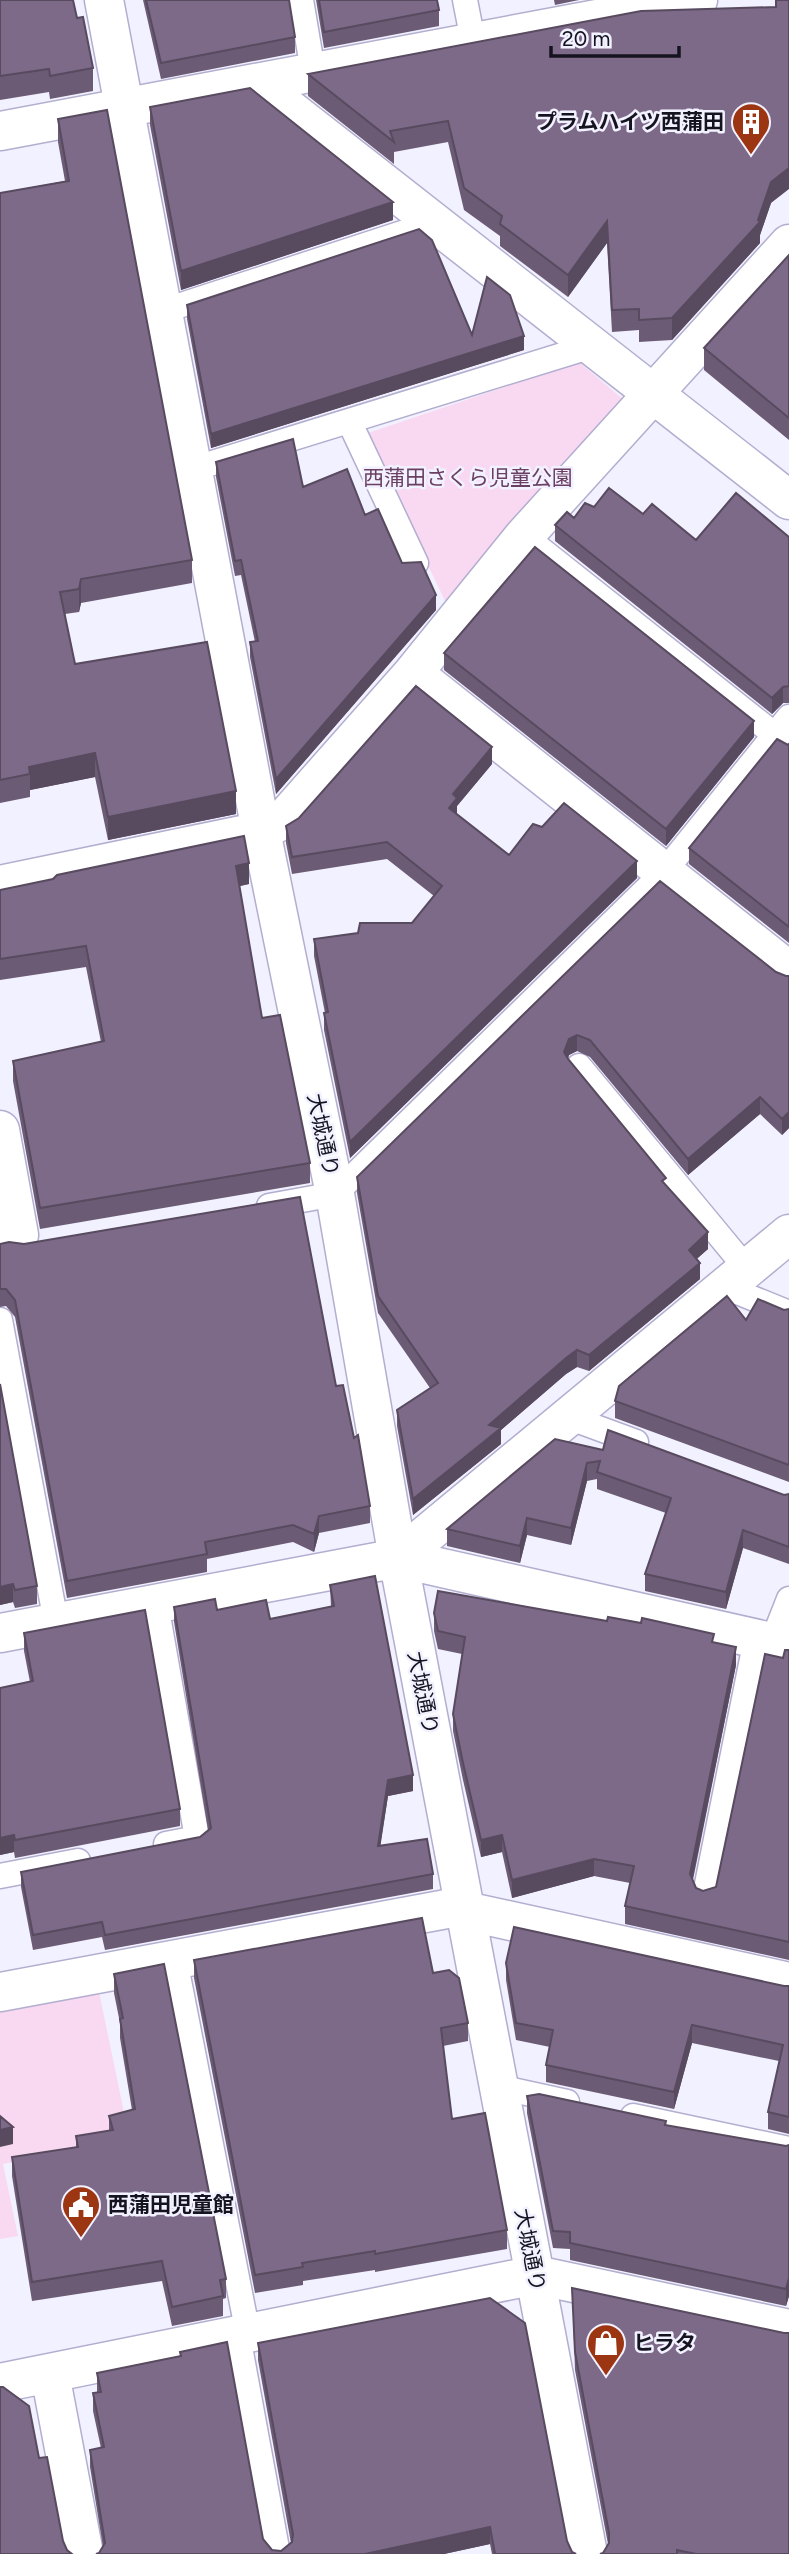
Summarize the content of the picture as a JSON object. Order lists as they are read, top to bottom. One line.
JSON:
{"streets":{"street":["大城通り"]},"parks":["西蒲田さくら児童公園"],"places":{"building":["プラムハイツ西蒲田"],"public building":["西蒲田児童館"],"shop":["ヒラタ"]},"scale_bar":"20 m"}
